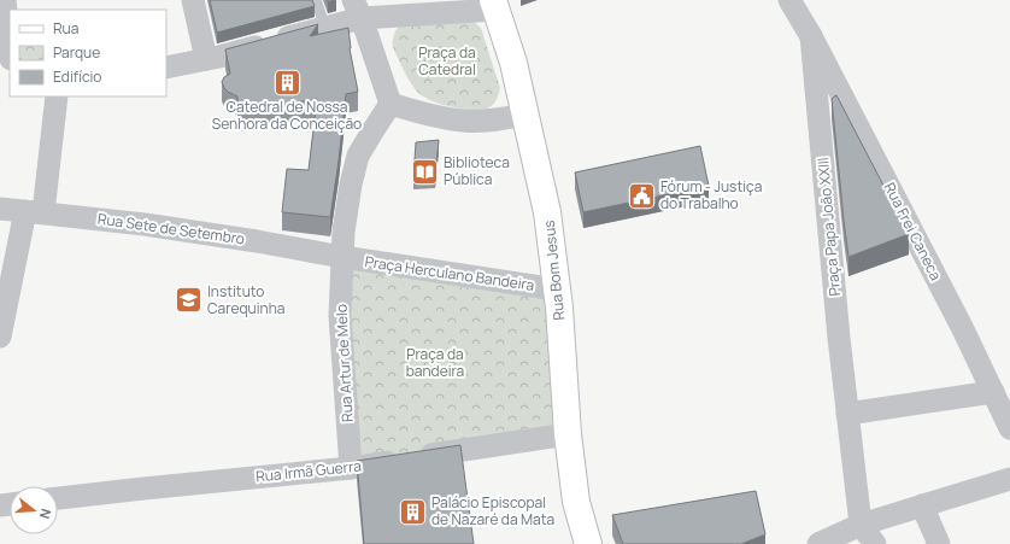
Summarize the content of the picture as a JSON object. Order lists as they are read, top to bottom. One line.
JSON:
{"streets":{"street":["Praça Papa João XXIII","Rua Sete de Setembro","Rua Frei Caneca","Rua Bom Jesus","Praça Herculano Bandeira","Rua Artur de Melo","Rua Irmã Guerra"]},"crossings":[["Praça Papa João XXIII","Rua Frei Caneca"],["Rua Sete de Setembro","Praça Herculano Bandeira"],["Rua Sete de Setembro","Rua Artur de Melo"],["Rua Bom Jesus","Praça Herculano Bandeira"],["Rua Bom Jesus","Rua Irmã Guerra"],["Praça Herculano Bandeira","Rua Artur de Melo"],["Rua Artur de Melo","Rua Irmã Guerra"]],"parks":["Praça da Catedral","Praça da bandeira"],"places":{"building":["Catedral de Nossa Senhora da Conceição","Palácio Episcopal de Nazaré da Mata"],"library":["Biblioteca Pública"],"public building":["Fórum - Justiça do Trabalho"],"school or university":["Instituto Carequinha"]},"legend":["Rua","Parque","Edifício"],"north":"right"}
